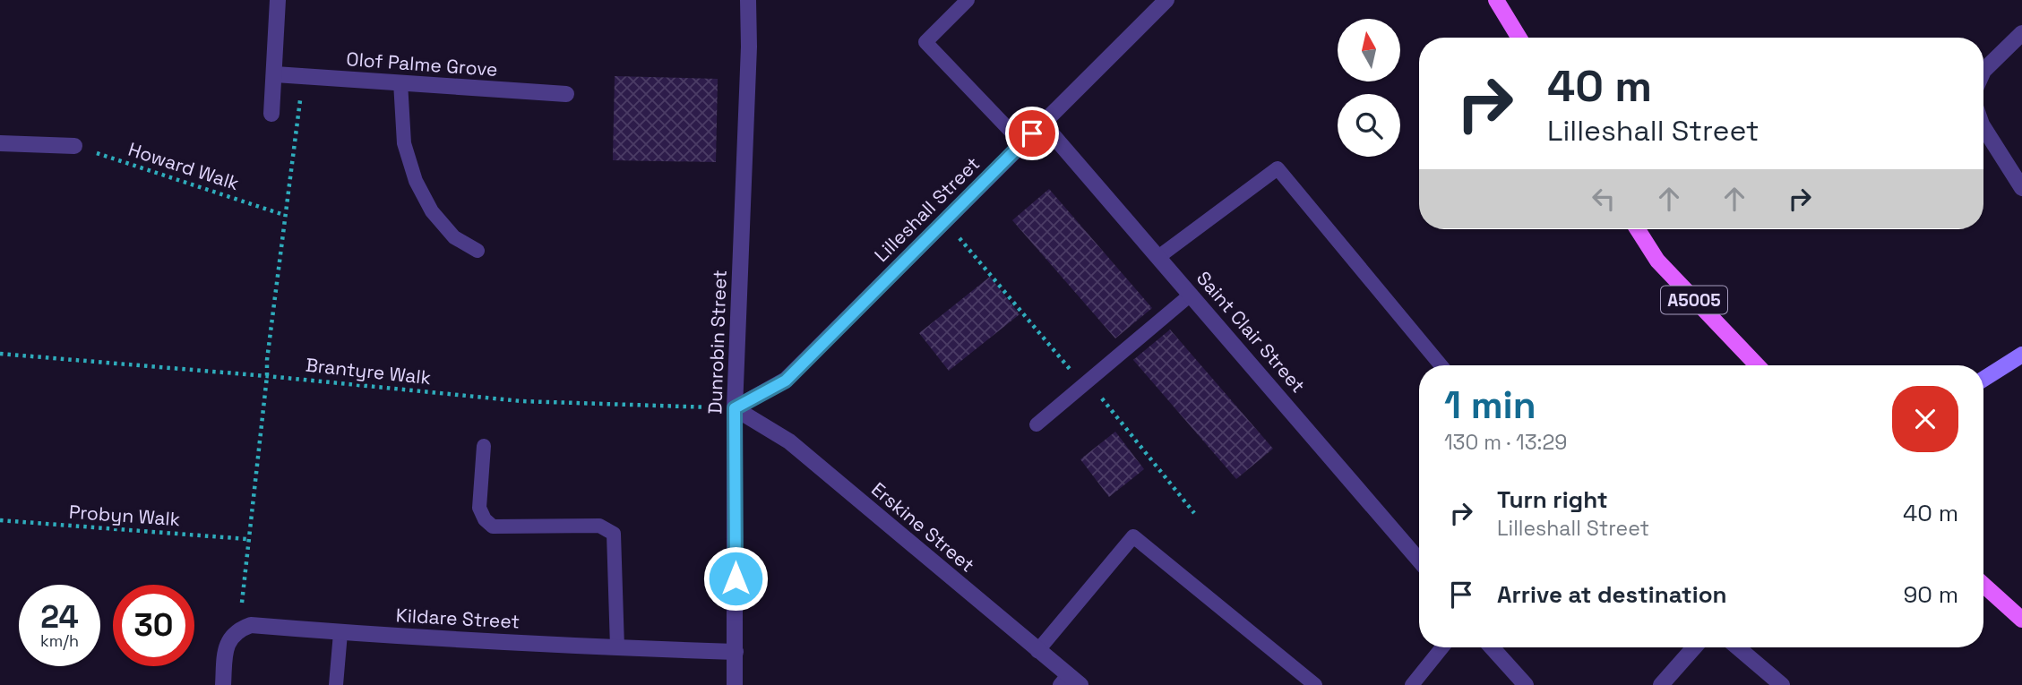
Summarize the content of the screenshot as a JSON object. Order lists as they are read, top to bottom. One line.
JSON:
{"streets":{"main road":["A5005"],"street":["Olof Palme Grove","Lilleshall Street","Saint Clair Street","Dunrobin Street","Erskine Street","Kildare Street"],"path":["Howard Walk","Brantyre Walk","Probyn Walk"]},"crossings":[["Lilleshall Street","Saint Clair Street"],["Lilleshall Street","Dunrobin Street"],["Lilleshall Street","Brantyre Walk"],["Lilleshall Street","Erskine Street"],["Dunrobin Street","Brantyre Walk"],["Dunrobin Street","Erskine Street"],["Dunrobin Street","Kildare Street"],["Brantyre Walk","Erskine Street"]],"north":"top","page":{"turn":["40 m","Lilleshall Street"],"heading":["1 min","130 m · 13:29"],"list":[{"name":"Turn right","note":"Lilleshall Street","value":"40 m"},{"name":"Arrive at destination","value":"90 m"}],"speed":"24 km/h","limit":"30"}}
